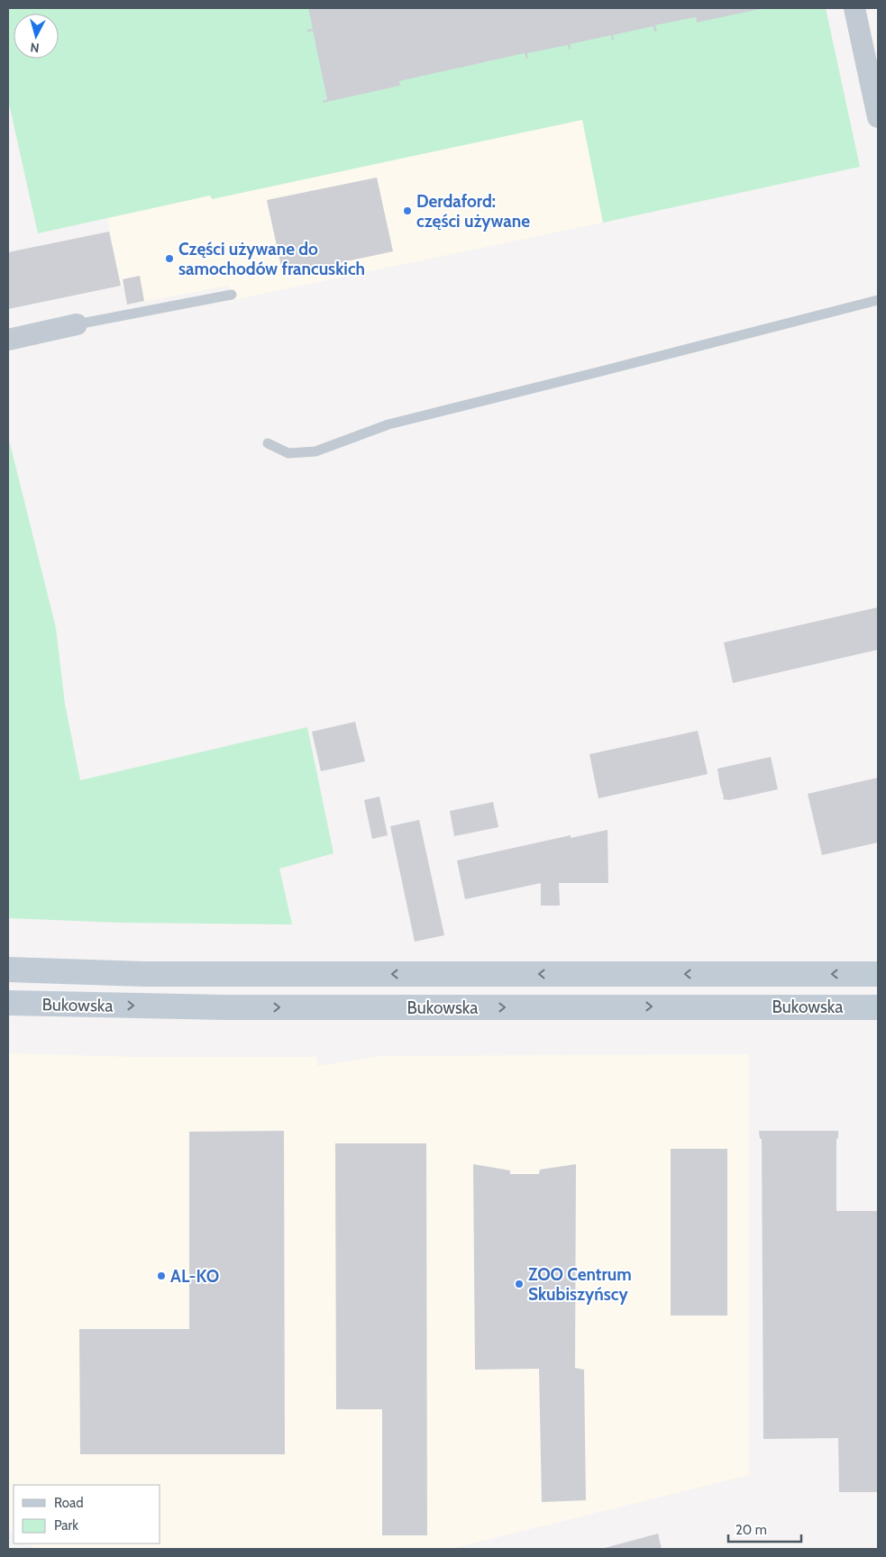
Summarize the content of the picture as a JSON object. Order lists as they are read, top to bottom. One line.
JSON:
{"streets":{"main road":["Bukowska"]},"places":["Derdaford: części używane","Części używane do samochodów francuskich","AL-KO","ZOO Centrum Skubiszyńscy"],"legend":["Road","Park"],"scale_bar":"20 m","north":"bottom"}
